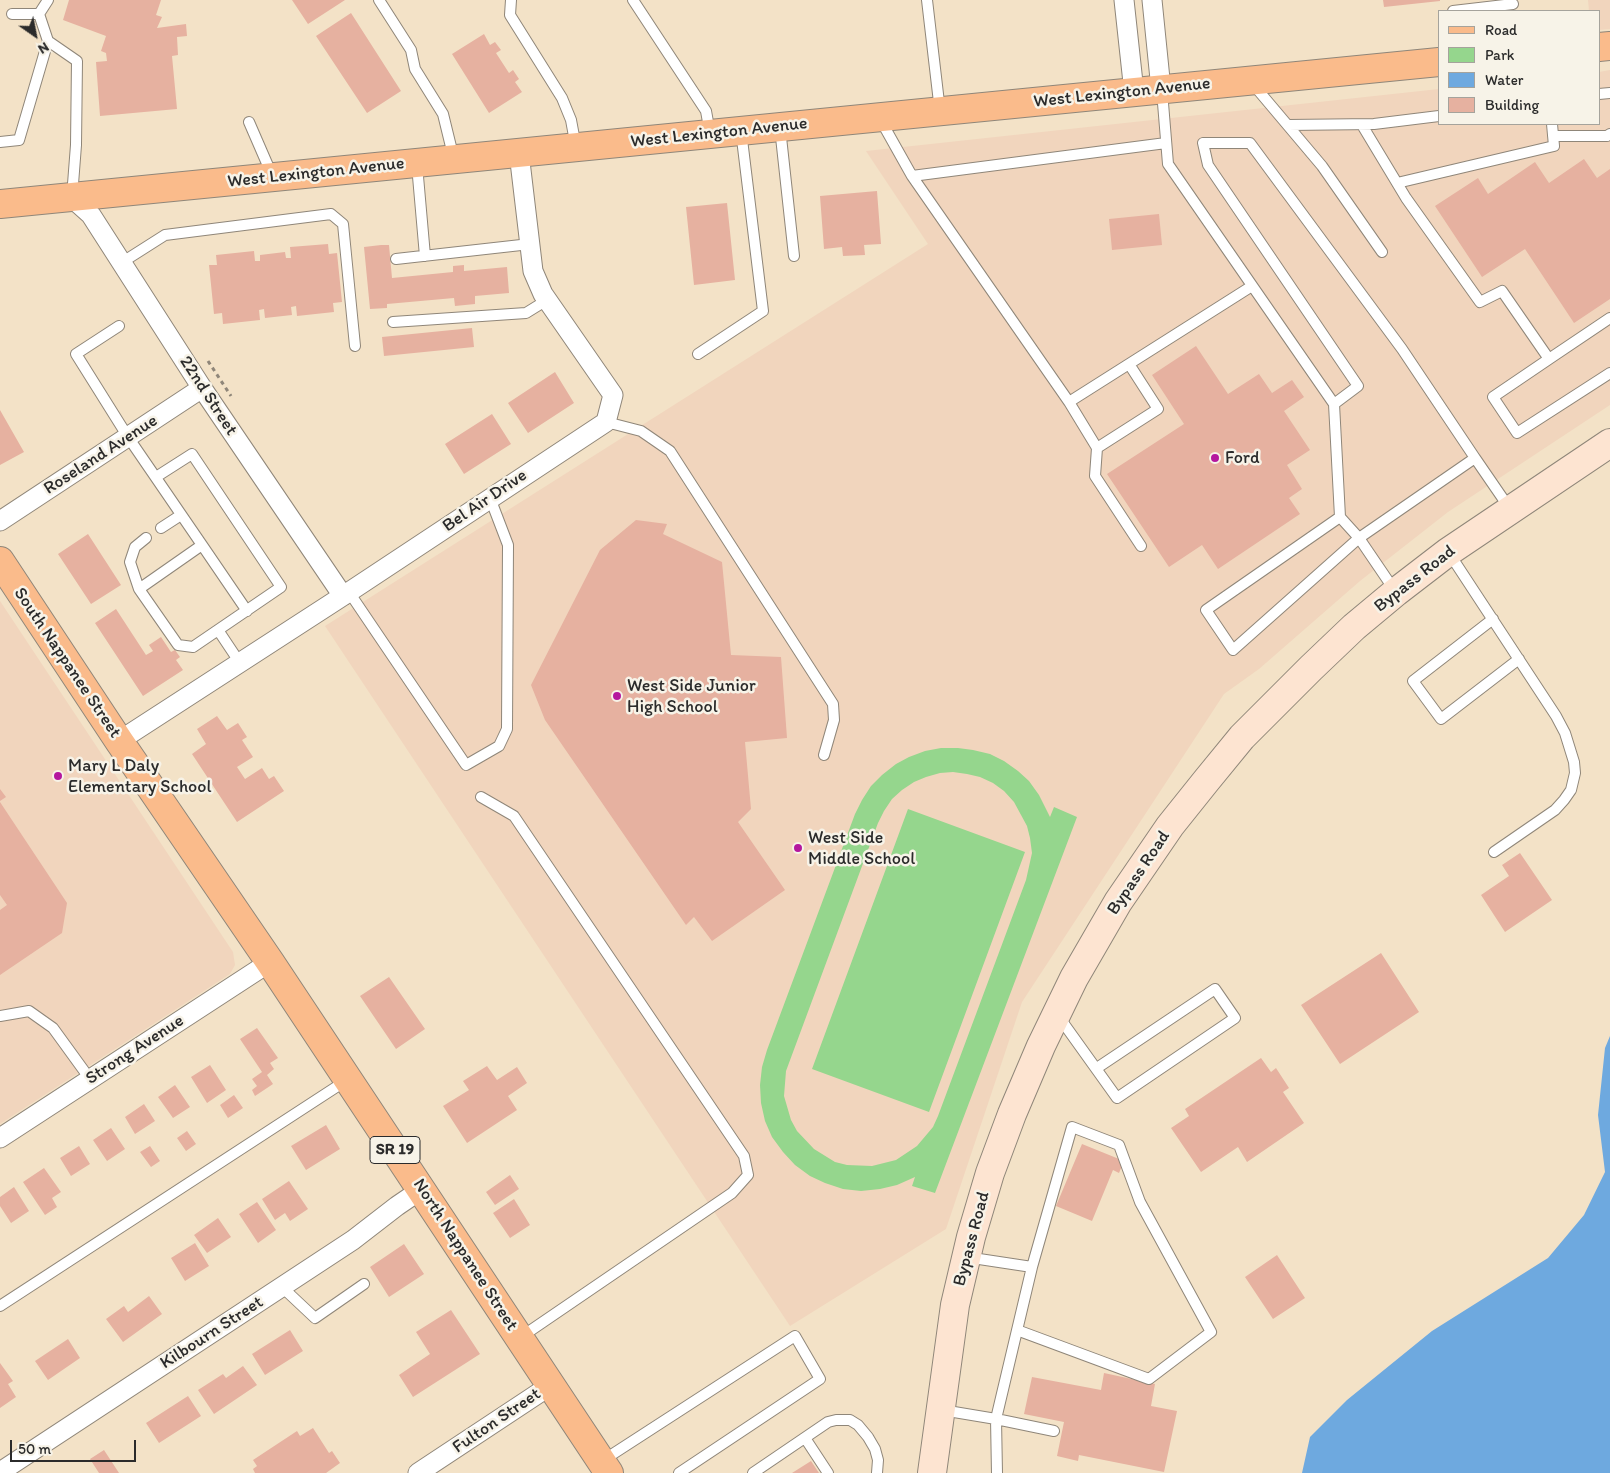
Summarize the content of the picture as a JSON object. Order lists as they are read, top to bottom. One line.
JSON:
{"streets":{"main road":["West Lexington Avenue","Bypass Road","South Nappanee Street","SR 19","North Nappanee Street"],"street":["22nd Street","Roseland Avenue","Bel Air Drive","Strong Avenue","Kilbourn Street","Fulton Street"]},"crossings":[["West Lexington Avenue","22nd Street"],["22nd Street","Roseland Avenue"],["22nd Street","Bel Air Drive"],["Bel Air Drive","South Nappanee Street"],["South Nappanee Street","Strong Avenue"],["South Nappanee Street","North Nappanee Street"],["Strong Avenue","North Nappanee Street"],["North Nappanee Street","Kilbourn Street"],["North Nappanee Street","Fulton Street"]],"places":["Ford","West Side Junior High School","Mary L Daly Elementary School","West Side Middle School"],"legend":["Road","Park","Water","Building"],"scale_bar":"50 m","north":"bottom right"}
